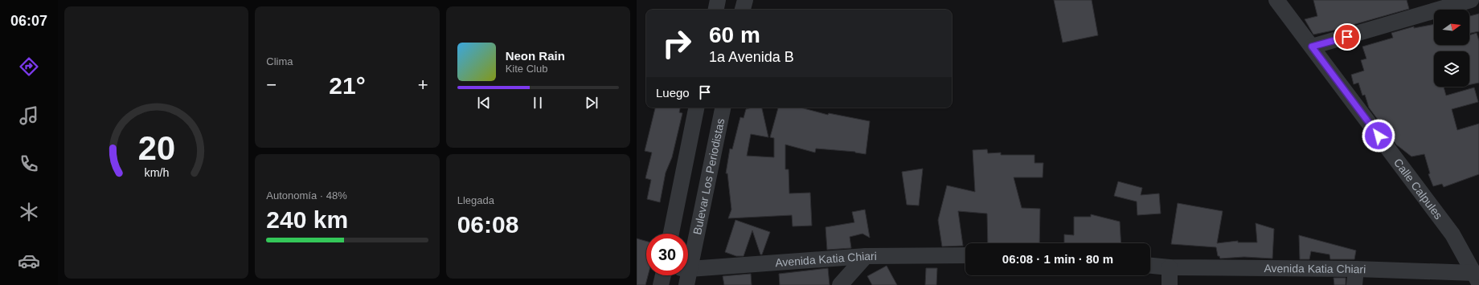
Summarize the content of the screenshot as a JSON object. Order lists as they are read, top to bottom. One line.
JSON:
{"streets":{"street":["Bulevar Los Periodistas","Calle Calpules","Avenida Katia Chiari"]},"crossings":[["Calle Calpules","Avenida Katia Chiari"]],"north":"right","page":{"tabs":"06:07","tile":["Clima",["Autonomía · 48%","240 km"],["Llegada","06:08"]],"turn":["60 m","1a Avenida B"],"song":["Neon Rain","Kite Club"],"heat":["−","21°","+"],"then":"Luego","limit":"30","trip":"06:08 · 1 min · 80 m","gauge":["20","km/h"]}}
